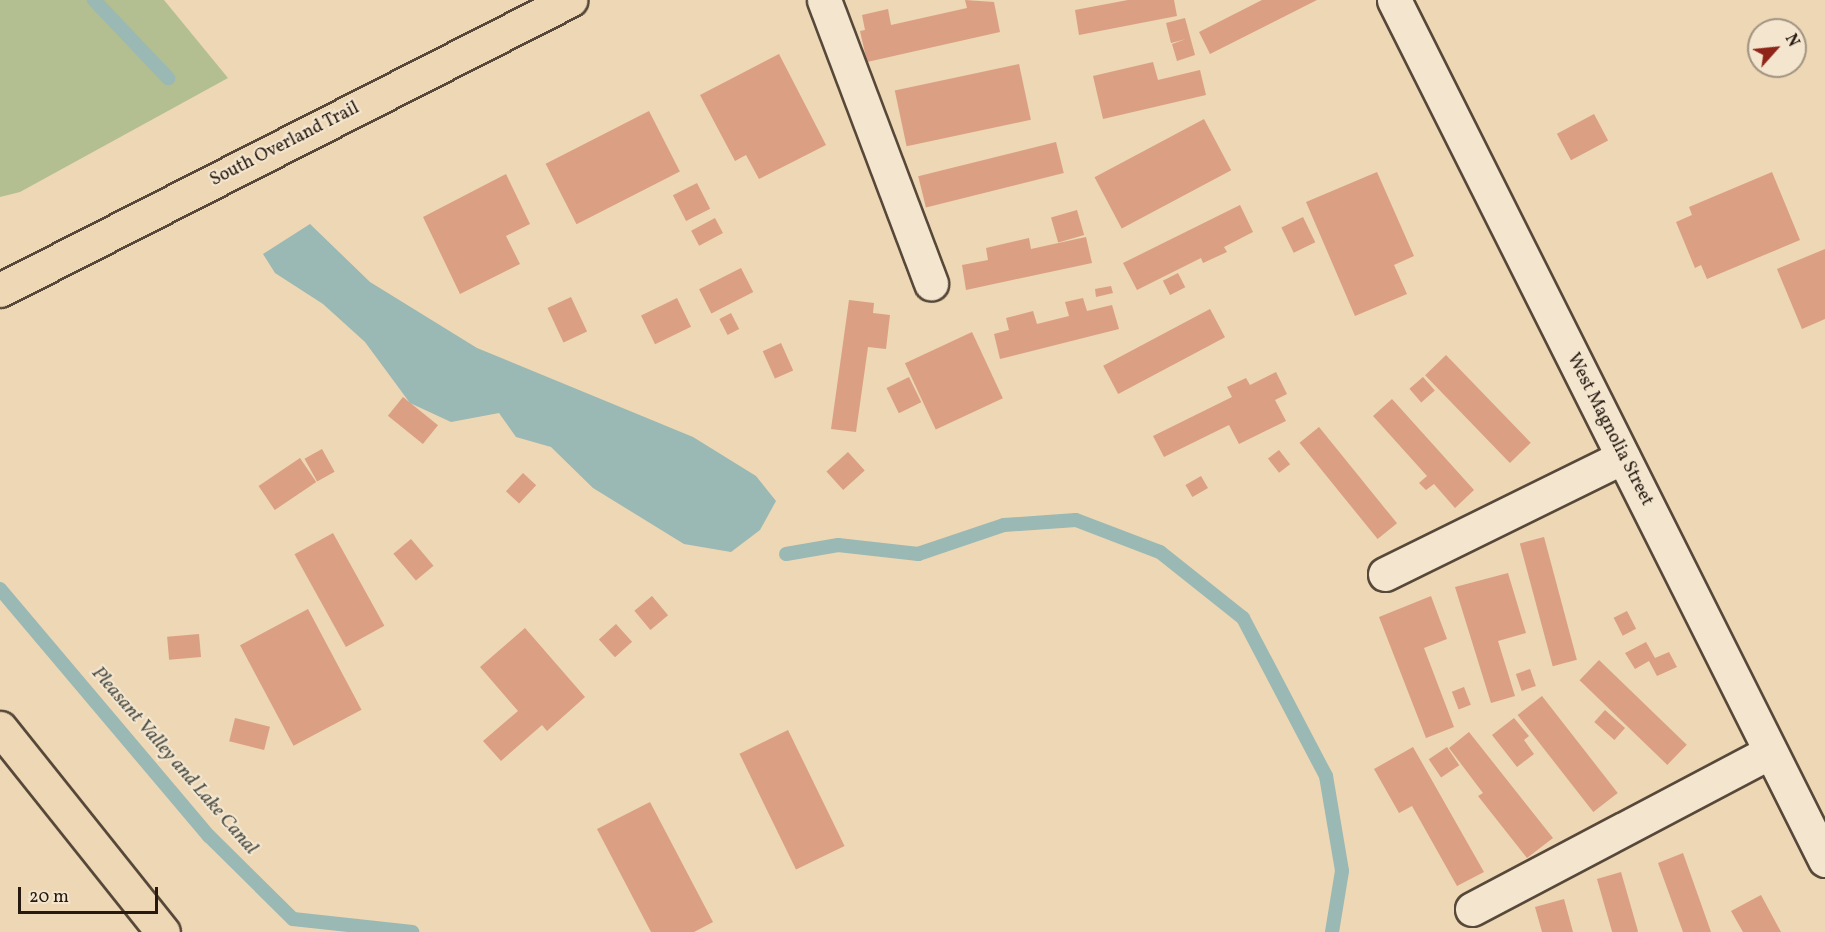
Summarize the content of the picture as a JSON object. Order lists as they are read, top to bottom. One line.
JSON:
{"streets":{"main road":["South Overland Trail"],"street":["West Magnolia Street"]},"water":["Pleasant Valley and Lake Canal"],"scale_bar":"20 m","north":"top right"}
